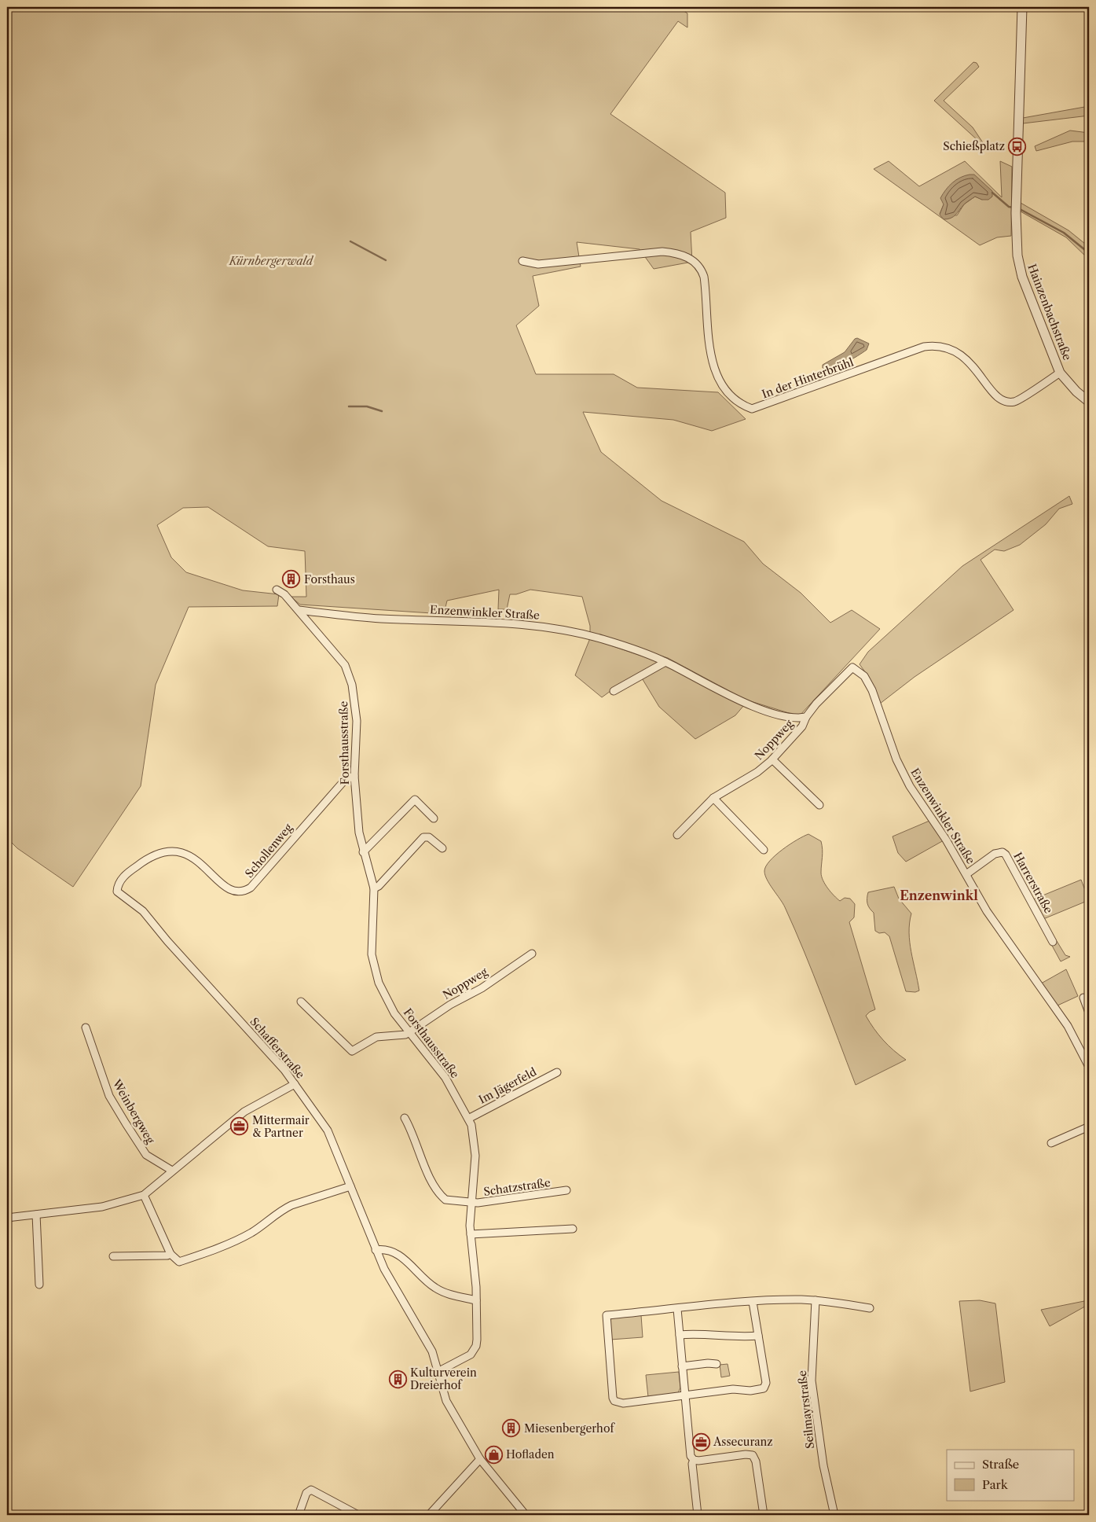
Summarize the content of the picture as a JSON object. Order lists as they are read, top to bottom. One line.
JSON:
{"streets":{"street":["Hainzenbachstraße","In der Hinterbrühl","Enzenwinkler Straße","Noppweg","Forsthausstraße","Schollenweg","Harrerstraße","Schafferstraße","Im Jägerfeld","Weinbergweg","Schatzstraße","Seilmayrstraße"]},"crossings":[["Hainzenbachstraße","In der Hinterbrühl"],["Enzenwinkler Straße","Noppweg"],["Enzenwinkler Straße","Forsthausstraße"],["Enzenwinkler Straße","Harrerstraße"],["Noppweg","Forsthausstraße"],["Forsthausstraße","Schollenweg"],["Forsthausstraße","Schafferstraße"],["Forsthausstraße","Im Jägerfeld"],["Forsthausstraße","Schatzstraße"],["Schollenweg","Schafferstraße"]],"districts":["Enzenwinkl"],"parks":["Kürnbergerwald"],"places":{"bus stop":["Schießplatz"],"building":["Forsthaus","Kulturverein Dreierhof","Miesenbergerhof"],"office":["Mittermair & Partner","Assecuranz"],"shop":["Hofladen"]},"legend":["Straße","Park"]}
